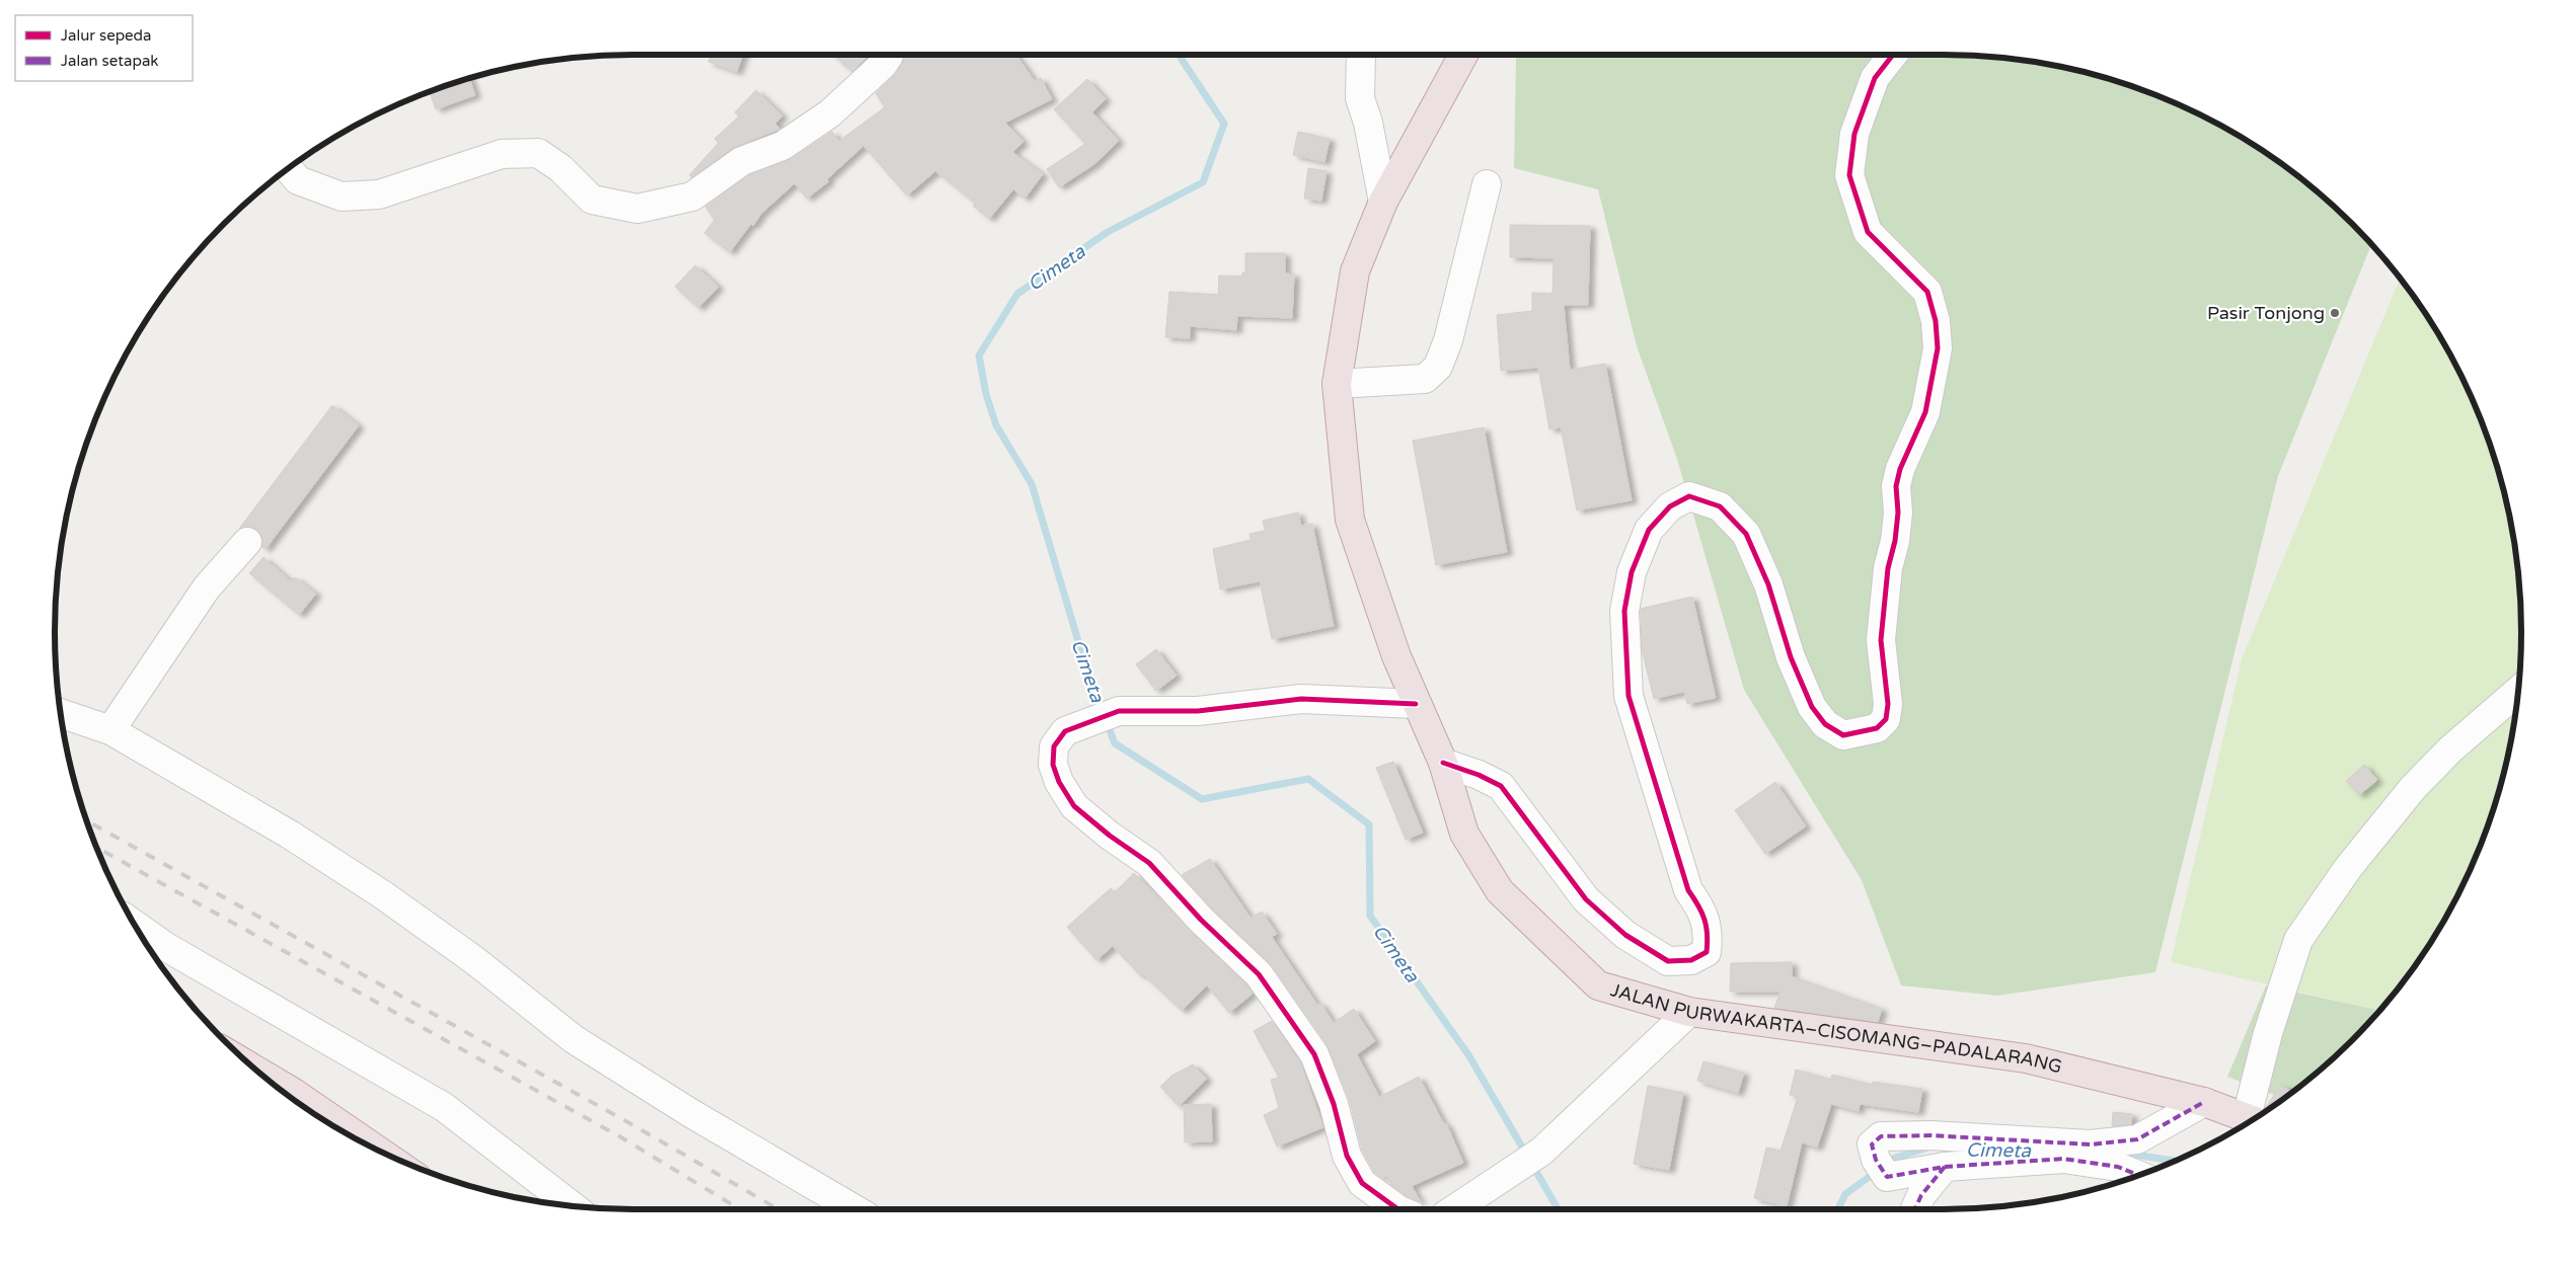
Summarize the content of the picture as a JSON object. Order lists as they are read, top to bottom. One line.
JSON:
{"streets":{"highway":["JALAN PURWAKARTA–CISOMANG–PADALARANG"]},"water":["Cimeta"],"places":["Pasir Tonjong"],"legend":["Jalur sepeda","Jalan setapak"]}
